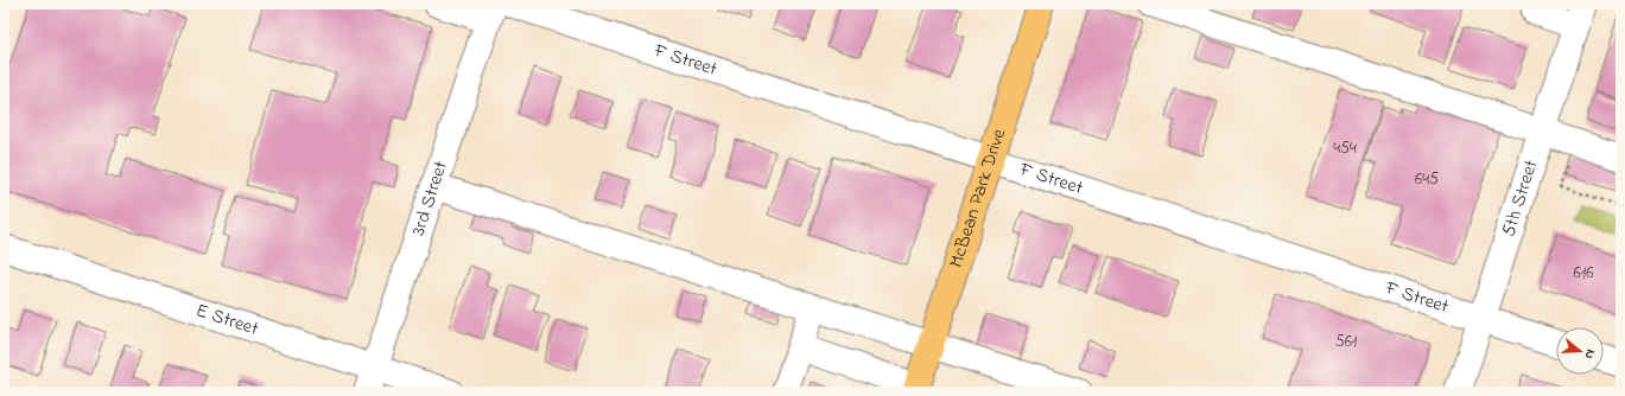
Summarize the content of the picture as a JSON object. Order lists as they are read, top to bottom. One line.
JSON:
{"streets":{"main road":["McBean Park Drive"],"street":["F Street","3rd Street","5th Street","E Street"]},"crossings":[["F Street","McBean Park Drive"],["F Street","5th Street"],["3rd Street","E Street"]],"house_numbers":["454","645","616","561"],"north":"right"}
